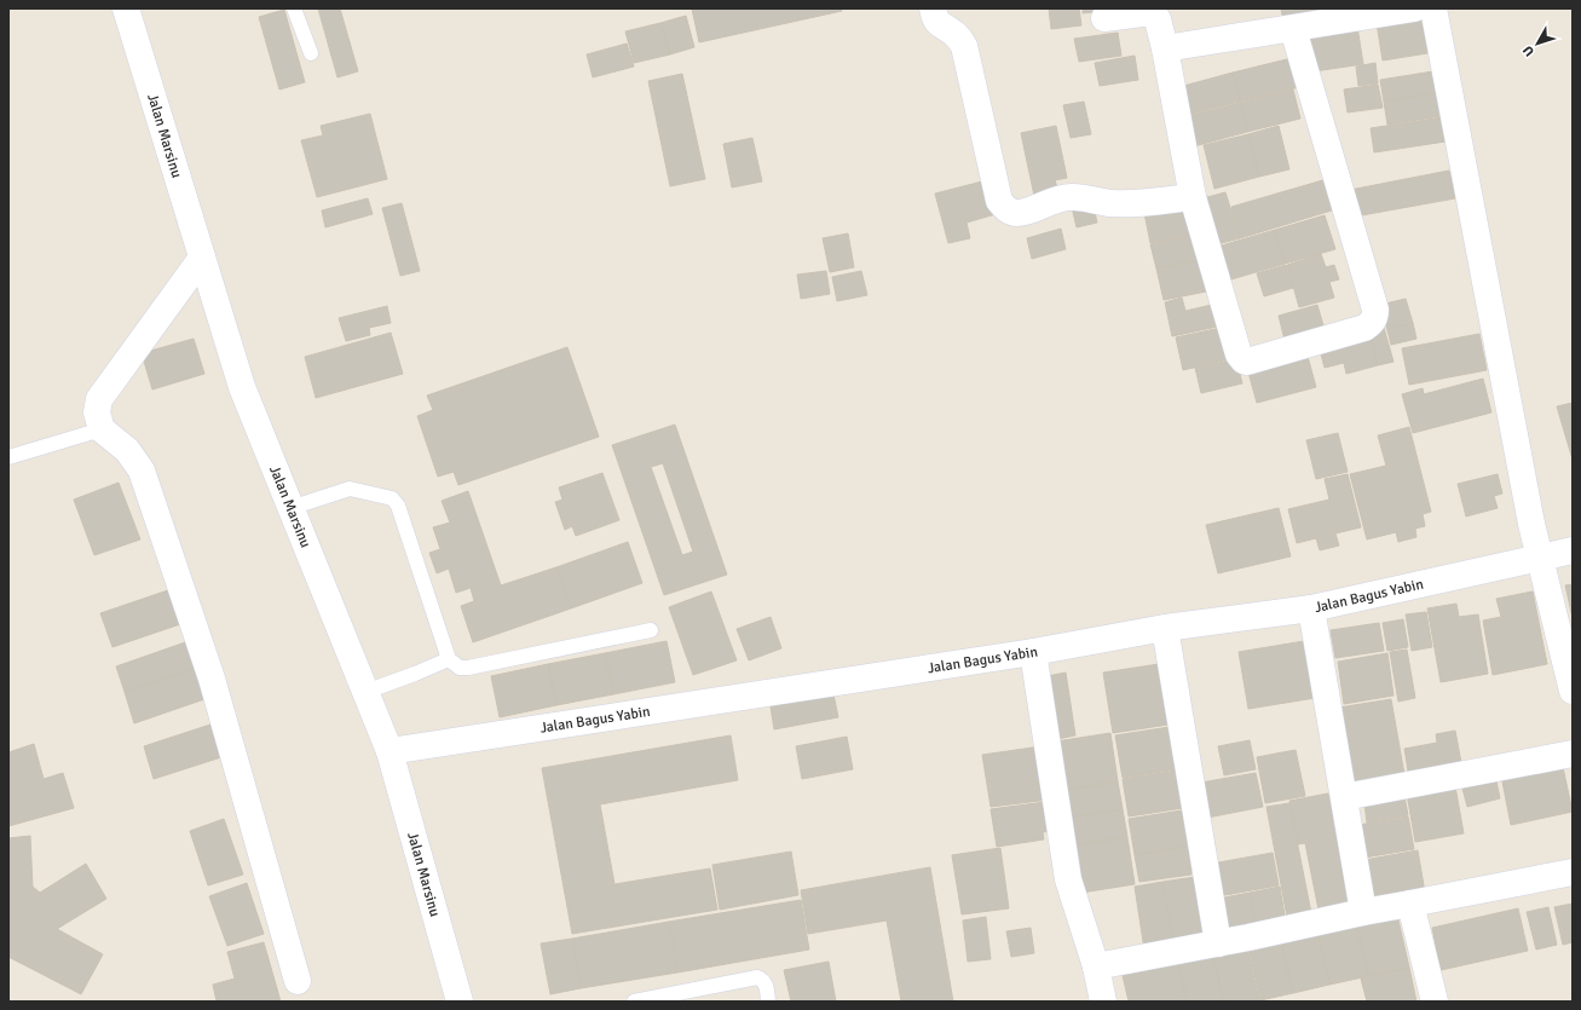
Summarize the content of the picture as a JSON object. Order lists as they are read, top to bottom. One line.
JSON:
{"streets":{"street":["Jalan Marsinu","Jalan Bagus Yabin"]},"crossings":[["Jalan Marsinu","Jalan Bagus Yabin"]],"north":"bottom left"}
